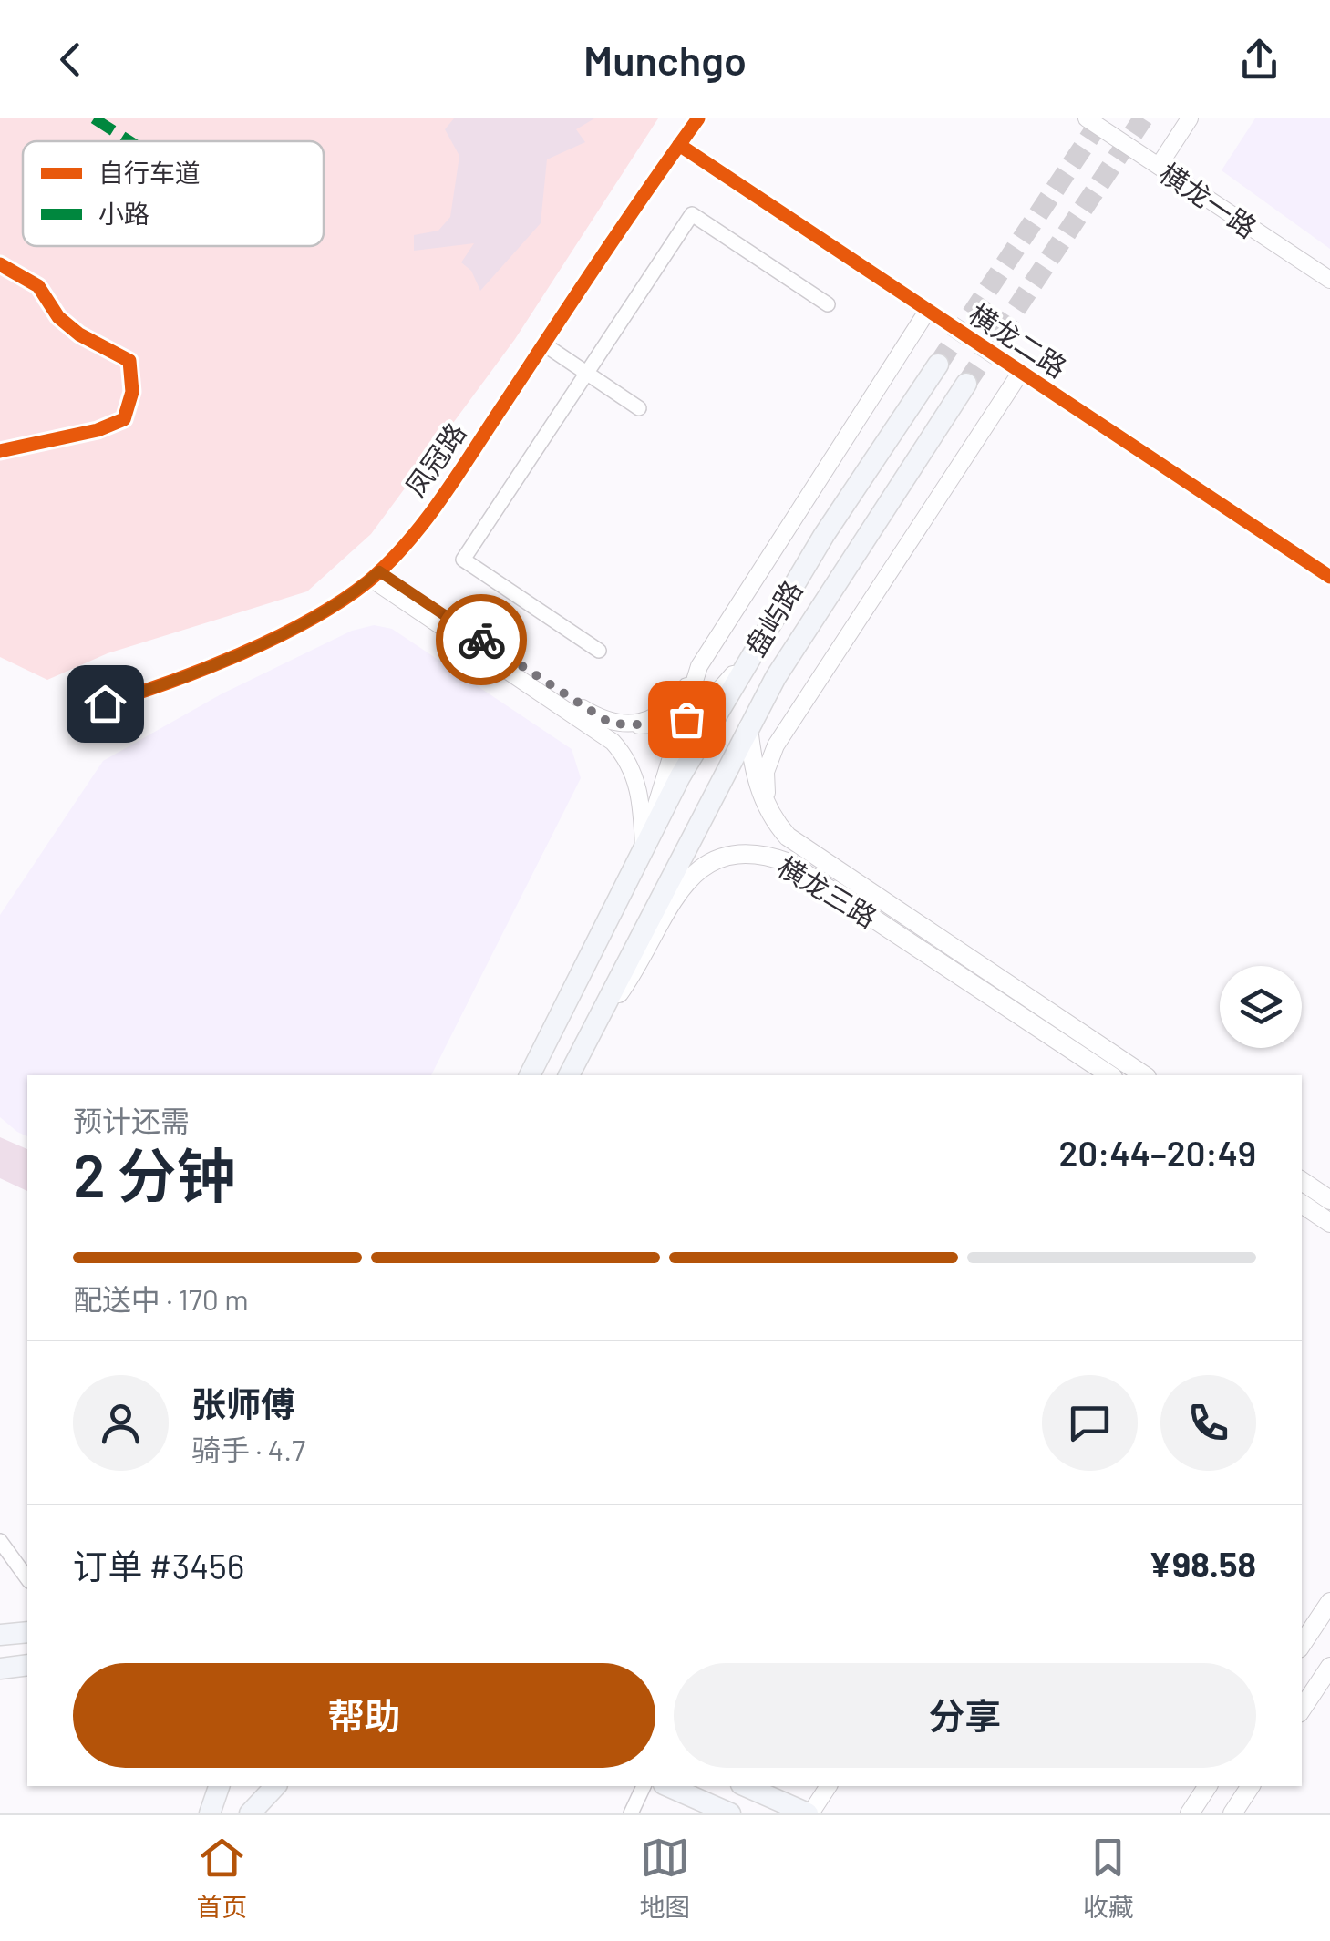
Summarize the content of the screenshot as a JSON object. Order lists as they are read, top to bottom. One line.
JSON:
{"streets":{"main road":["盘屿路","横龙三路"],"street":["横龙一路","横龙二路","凤冠路"]},"crossings":[["横龙二路","凤冠路"],["盘屿路","横龙三路"]],"legend":["自行车道","小路"],"page":{"header":"Munchgo","heading":["2 分钟","预计还需","20:44–20:49"],"panel":["张师傅","骑手 · 4.7","订单 #3456","¥98.58"],"bar":"配送中 · 170 m","buttons":["帮助","分享"],"tabs":["首页","地图","收藏"]}}
